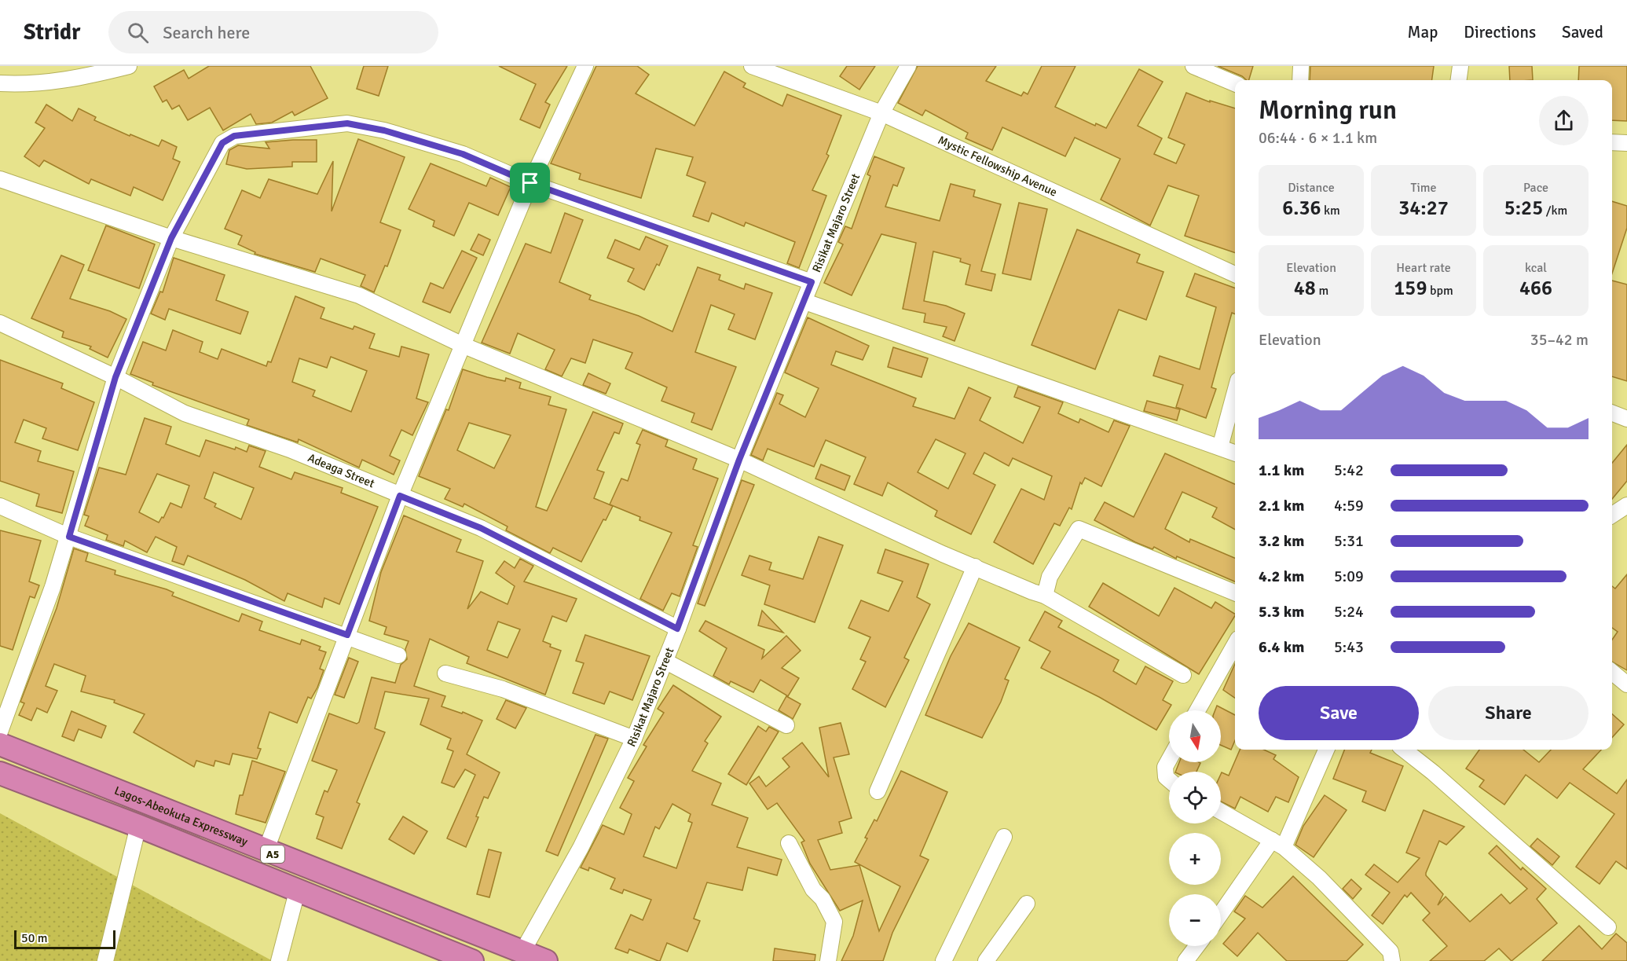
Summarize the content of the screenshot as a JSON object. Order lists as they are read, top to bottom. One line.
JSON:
{"streets":{"highway":["Lagos-Abeokuta Expressway","A5"],"street":["Mystic Fellowship Avenue","Risikat Majaro Street","Adeaga Street"]},"crossings":[["Mystic Fellowship Avenue","Risikat Majaro Street"],["Risikat Majaro Street","Adeaga Street"],["Risikat Majaro Street","Lagos-Abeokuta Expressway"]],"scale_bar":"50 m","north":"bottom","page":{"header":"Stridr","search":"Search here","nav":["Map","Directions","Saved"],"heading":["Morning run","06:44 · 6 × 1.1 km"],"stats":[["Distance","6.36 km"],["Time","34:27"],["Pace","5:25 /km"],["Elevation","48 m"],["Heart rate","159 bpm"],["kcal","466"]],"chart":["Elevation","35–42 m"],"list":[{"name":"1.1 km","note":"5:42"},{"name":"2.1 km","note":"4:59"},{"name":"3.2 km","note":"5:31"},{"name":"4.2 km","note":"5:09"},{"name":"5.3 km","note":"5:24"},{"name":"6.4 km","note":"5:43"}],"buttons":["Save","Share"],"map_buttons":["+","−"],"scale":"50 m"}}
